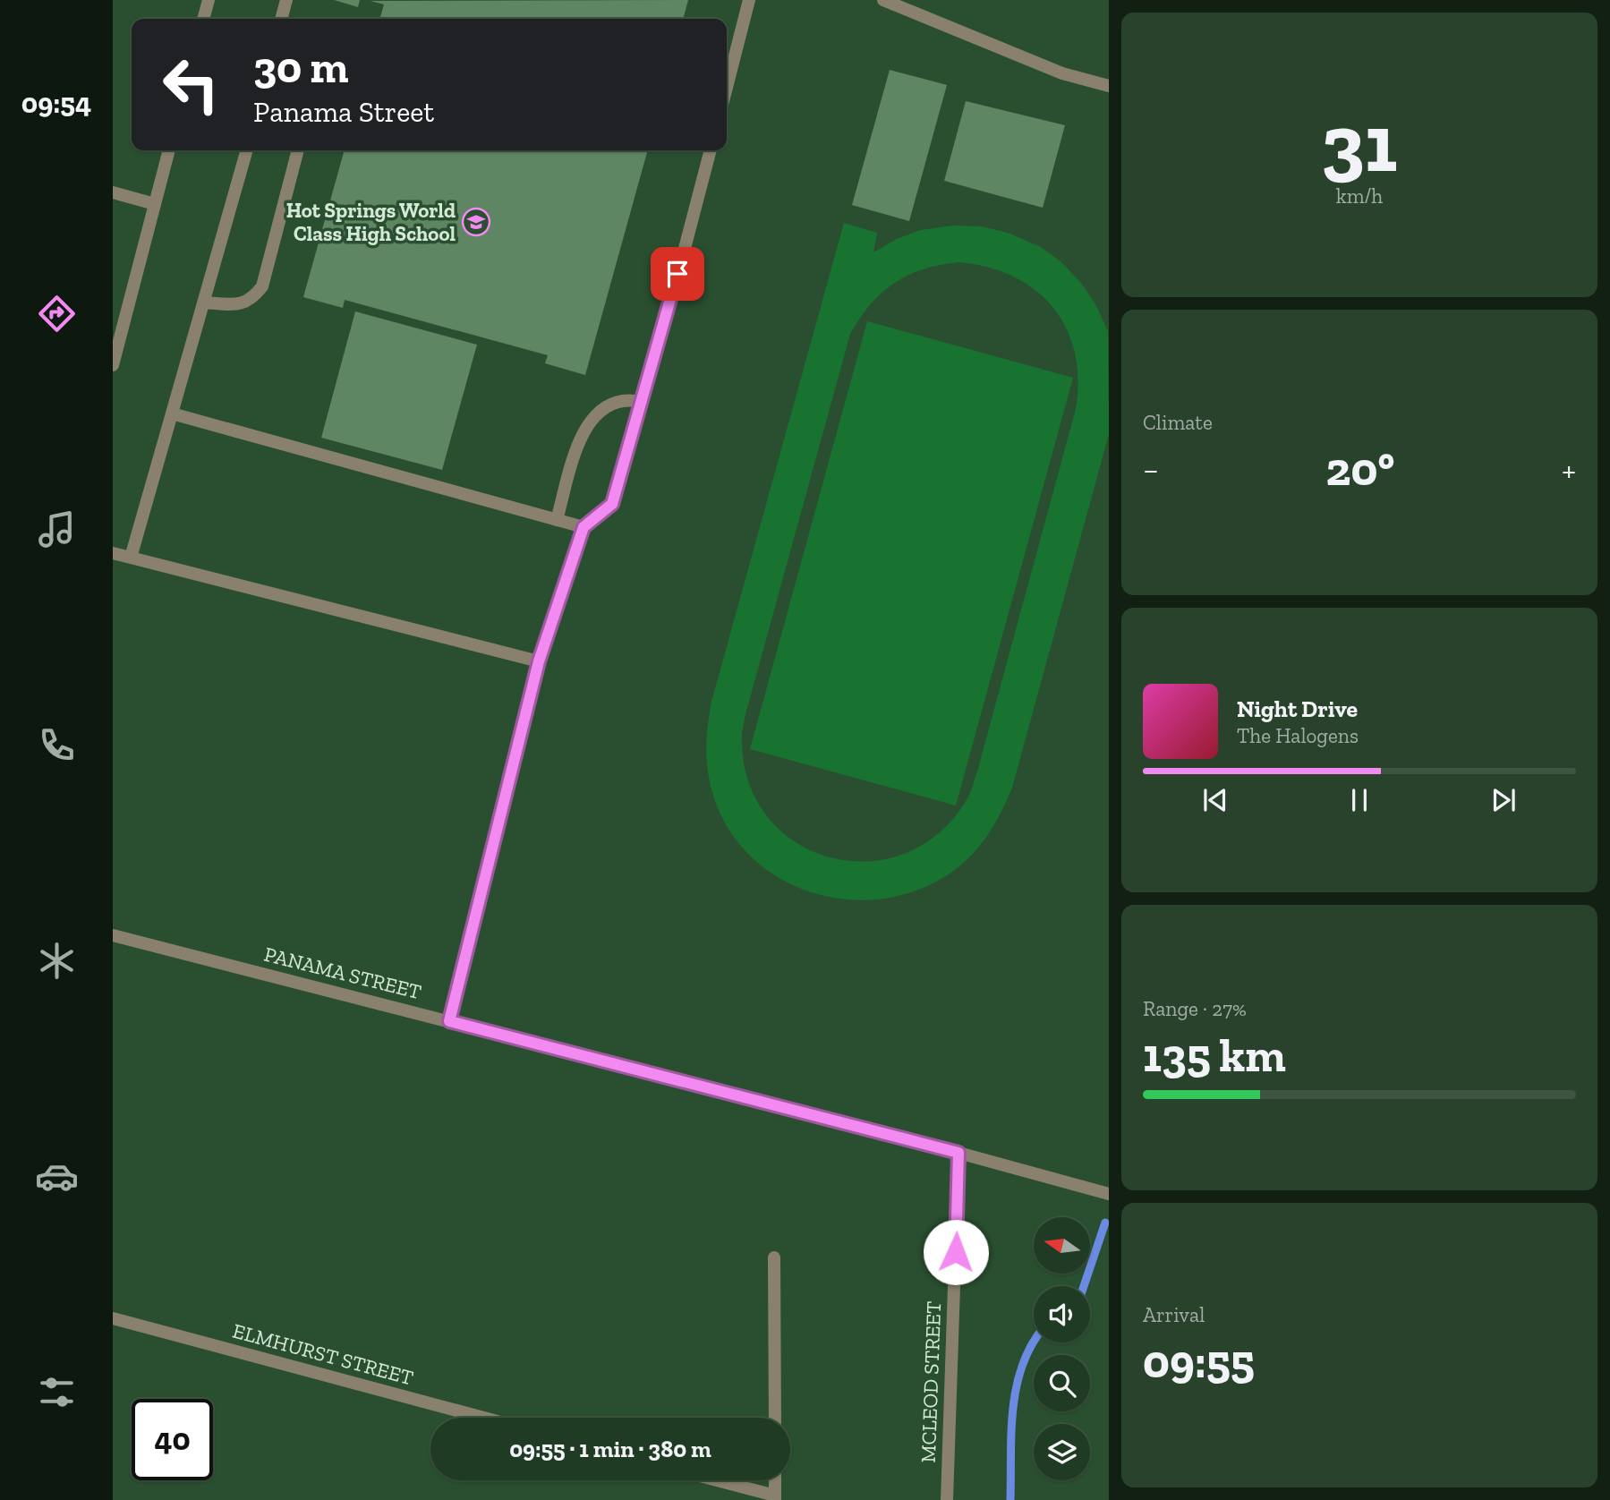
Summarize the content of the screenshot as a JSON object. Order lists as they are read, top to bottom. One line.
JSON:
{"streets":{"street":["PANAMA STREET","ELMHURST STREET","MCLEOD STREET"]},"crossings":[["PANAMA STREET","MCLEOD STREET"]],"places":{"school or university":["Hot Springs World Class High School"]},"north":"left","page":{"tabs":"09:54","tile":[["31","km/h"],"Climate",["Range · 27%","135 km"],["Arrival","09:55"]],"turn":["30 m","Panama Street"],"heat":["−","20°","+"],"song":["Night Drive","The Halogens"],"limit":"40","trip":"09:55 · 1 min · 380 m"}}
